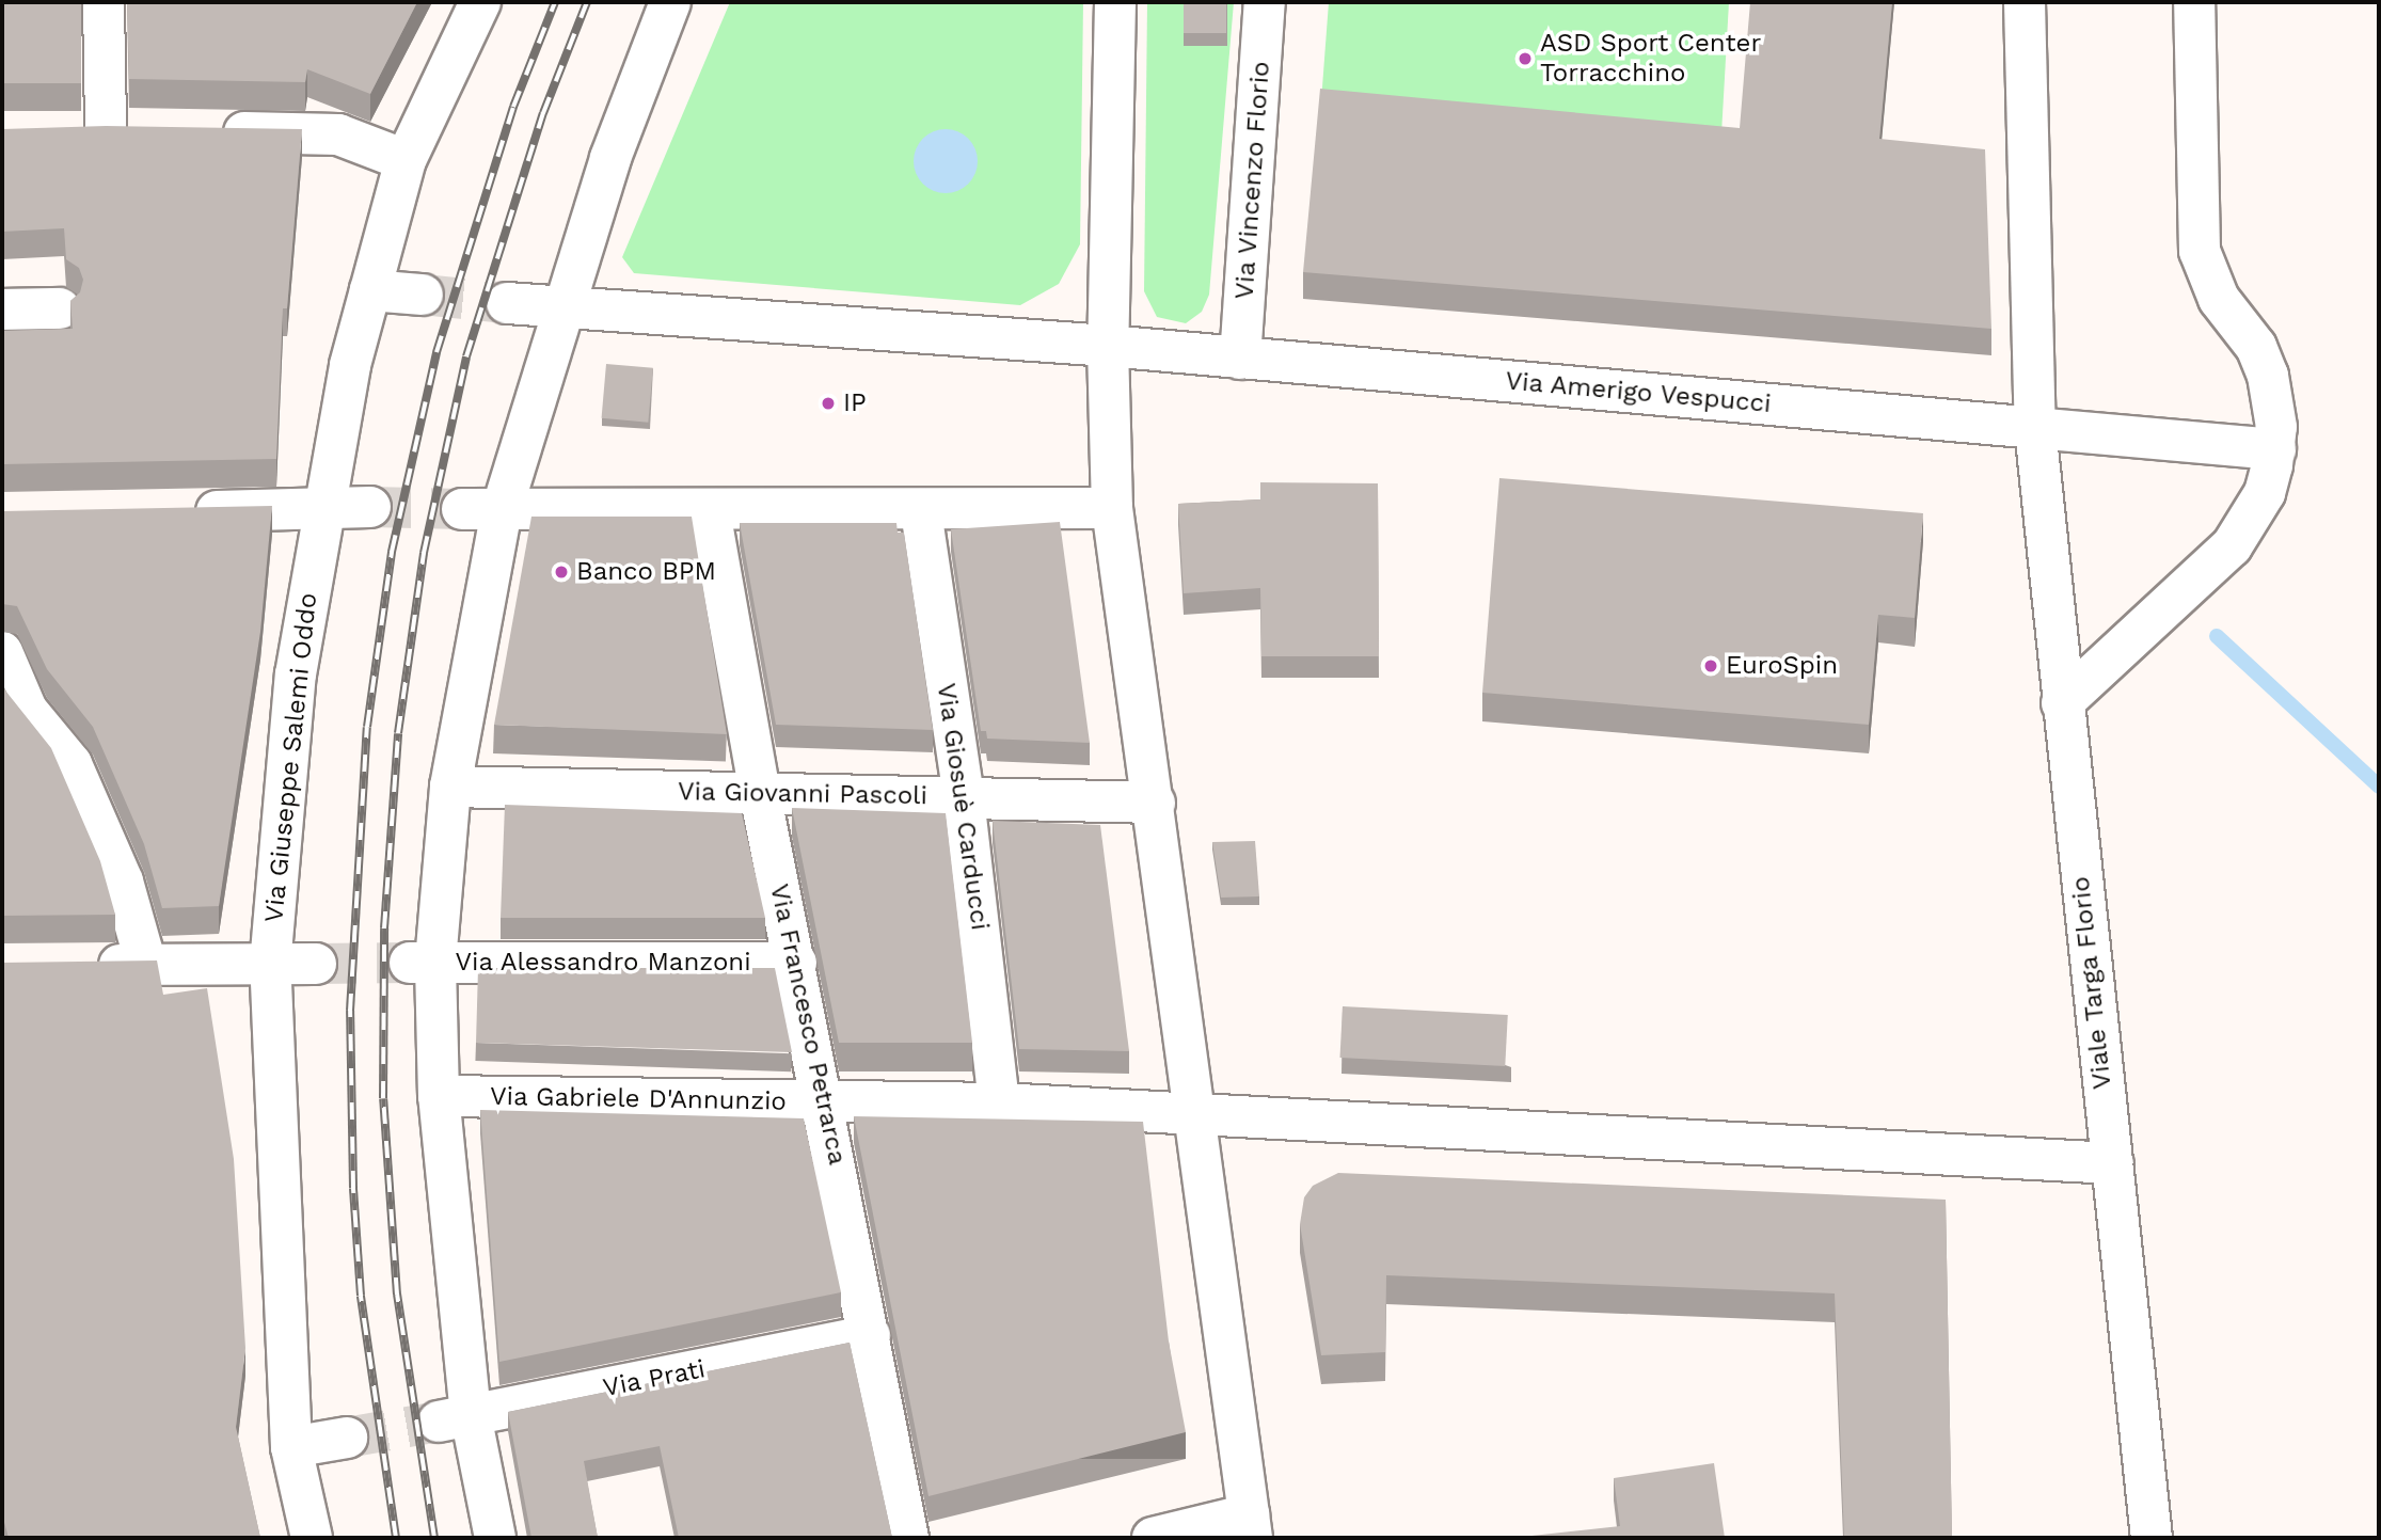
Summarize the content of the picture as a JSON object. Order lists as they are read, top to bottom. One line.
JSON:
{"streets":{"street":["Via Vincenzo Florio","Via Amerigo Vespucci","Via Giuseppe Salemi Oddo","Via Giovanni Pascoli","Via Giosuè Carducci","Via Alessandro Manzoni","Viale Targa Florio","Via Francesco Petrarca","Via Gabriele D'Annunzio","Via Prati"]},"crossings":[["Via Vincenzo Florio","Via Amerigo Vespucci"],["Via Amerigo Vespucci","Viale Targa Florio"],["Via Giovanni Pascoli","Via Giosuè Carducci"],["Via Giovanni Pascoli","Via Francesco Petrarca"],["Via Giosuè Carducci","Via Gabriele D'Annunzio"],["Via Alessandro Manzoni","Via Francesco Petrarca"],["Viale Targa Florio","Via Gabriele D'Annunzio"],["Via Francesco Petrarca","Via Gabriele D'Annunzio"],["Via Francesco Petrarca","Via Prati"]],"places":["ASD Sport Center Torracchino","IP","Banco BPM","EuroSpin"]}
